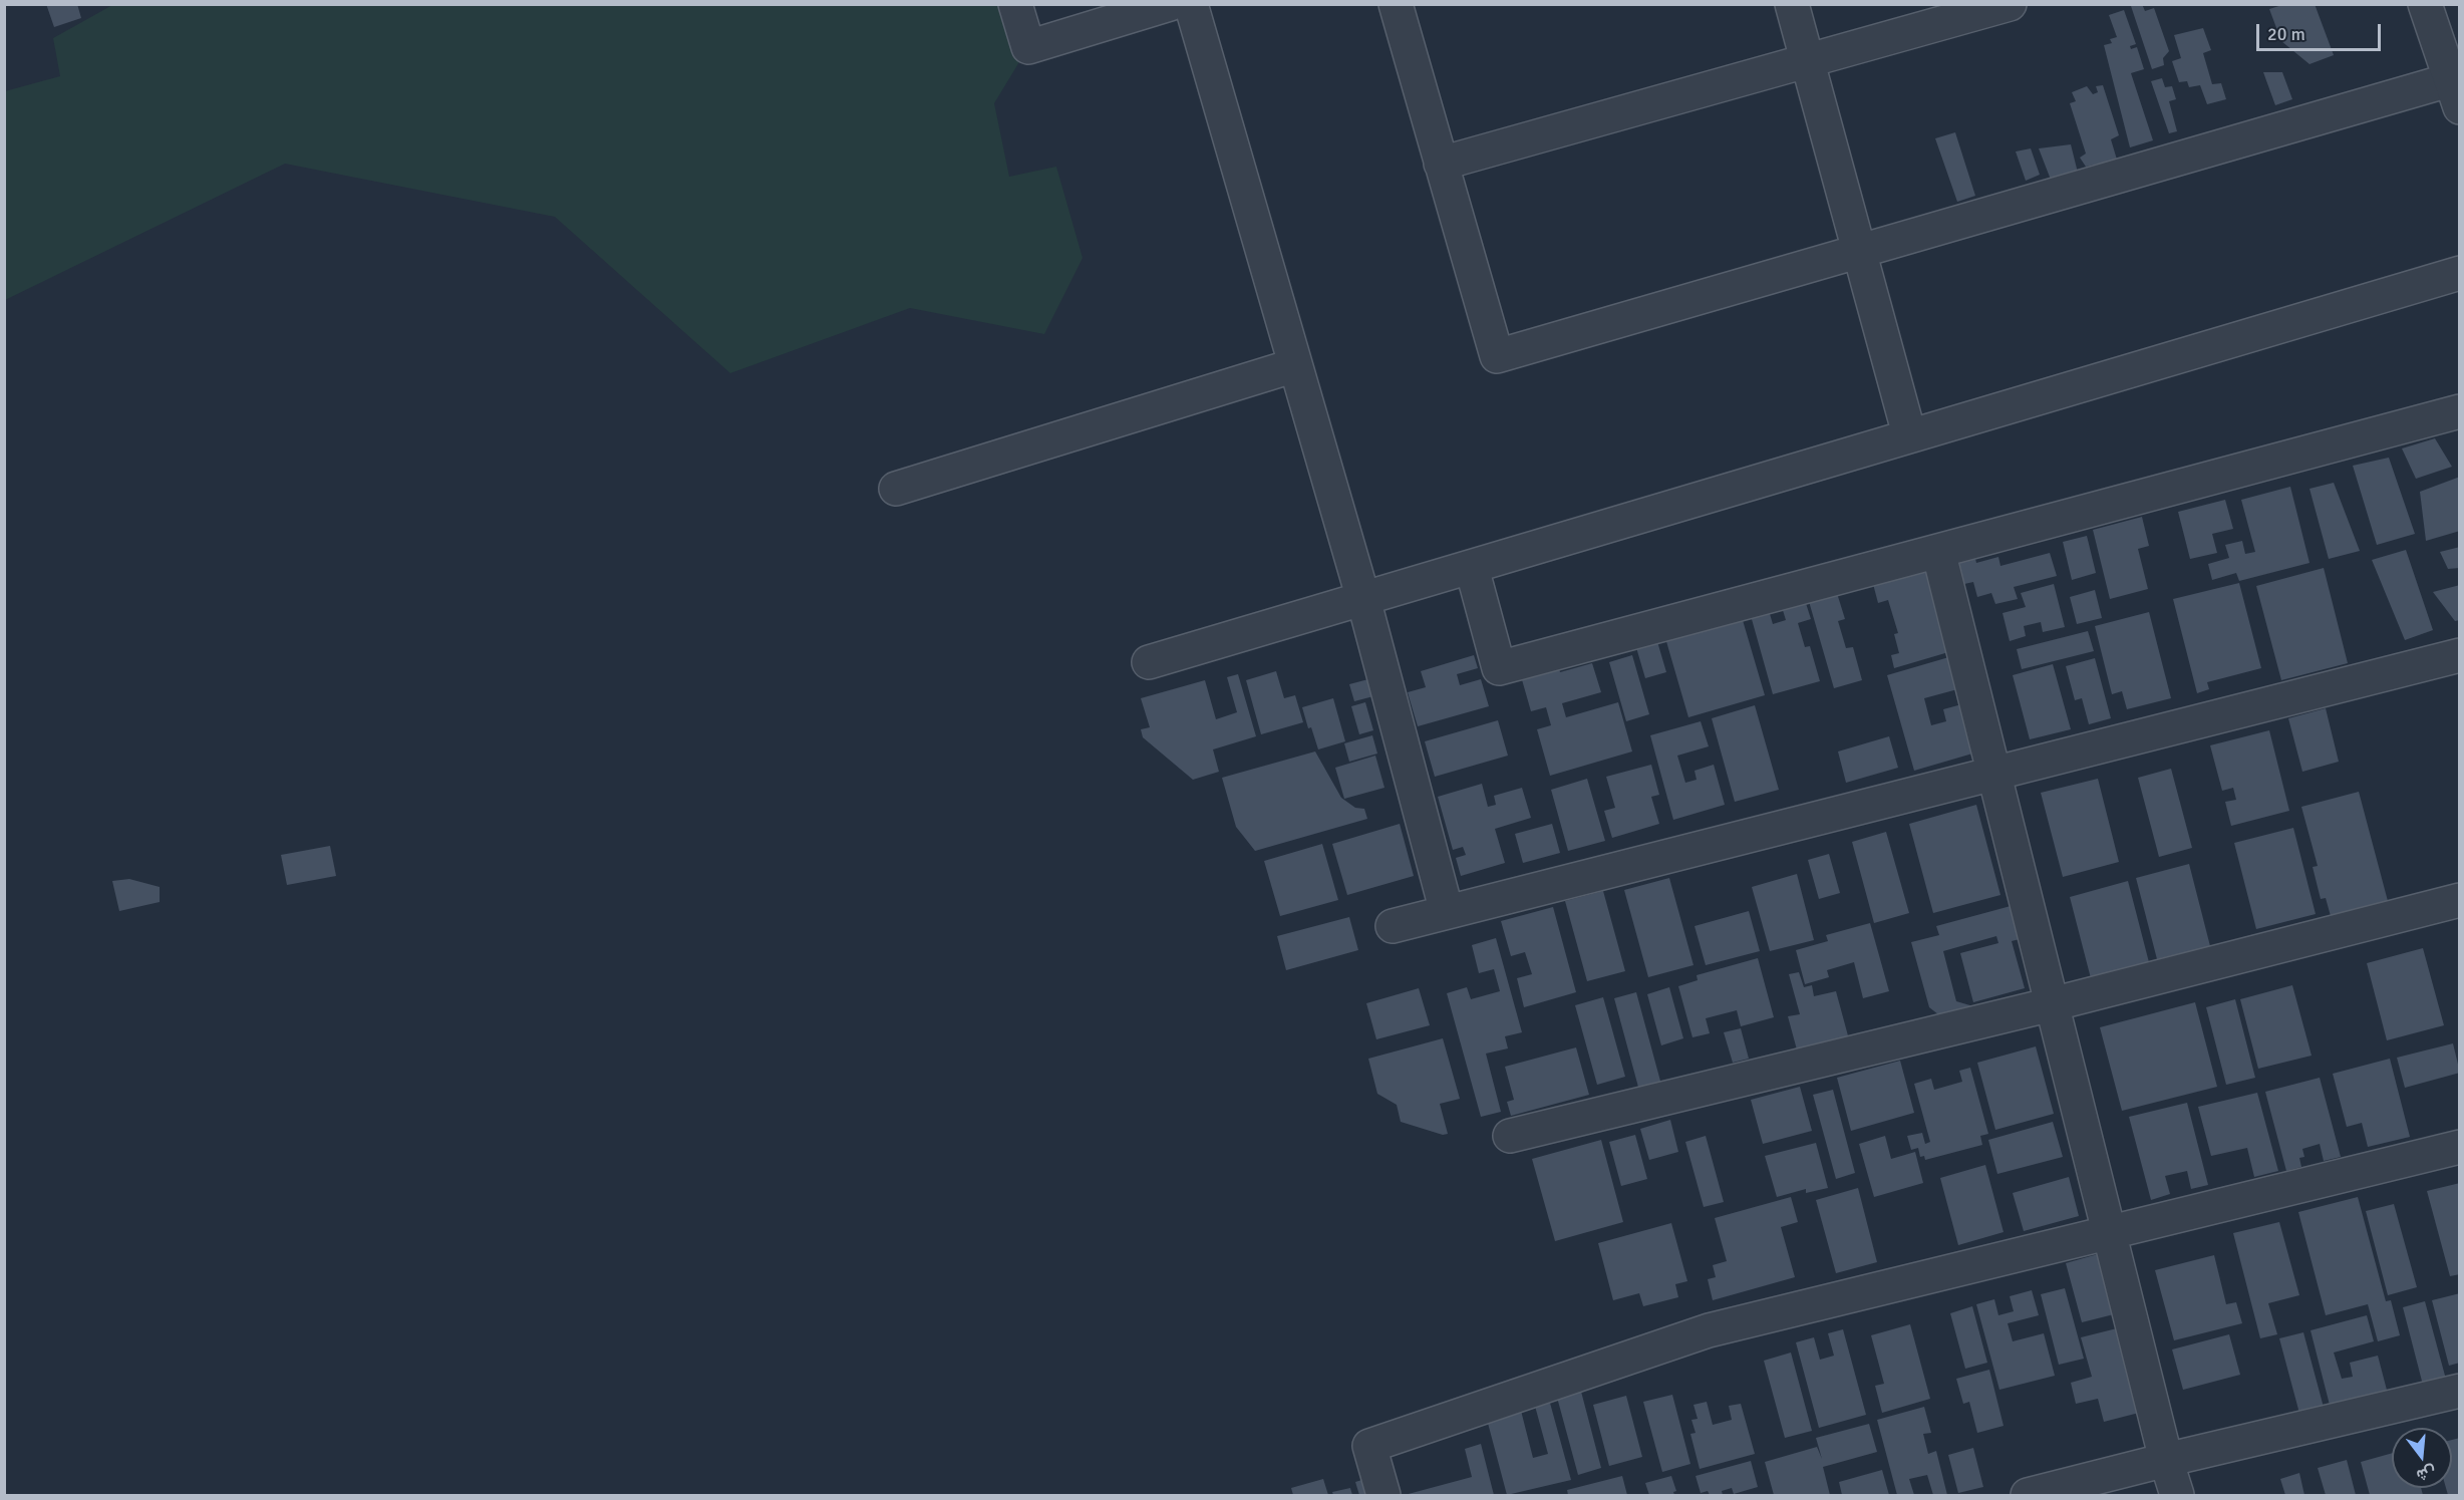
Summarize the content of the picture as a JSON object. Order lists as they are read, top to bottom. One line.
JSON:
{"scale_bar":"20 m","north":"bottom"}
